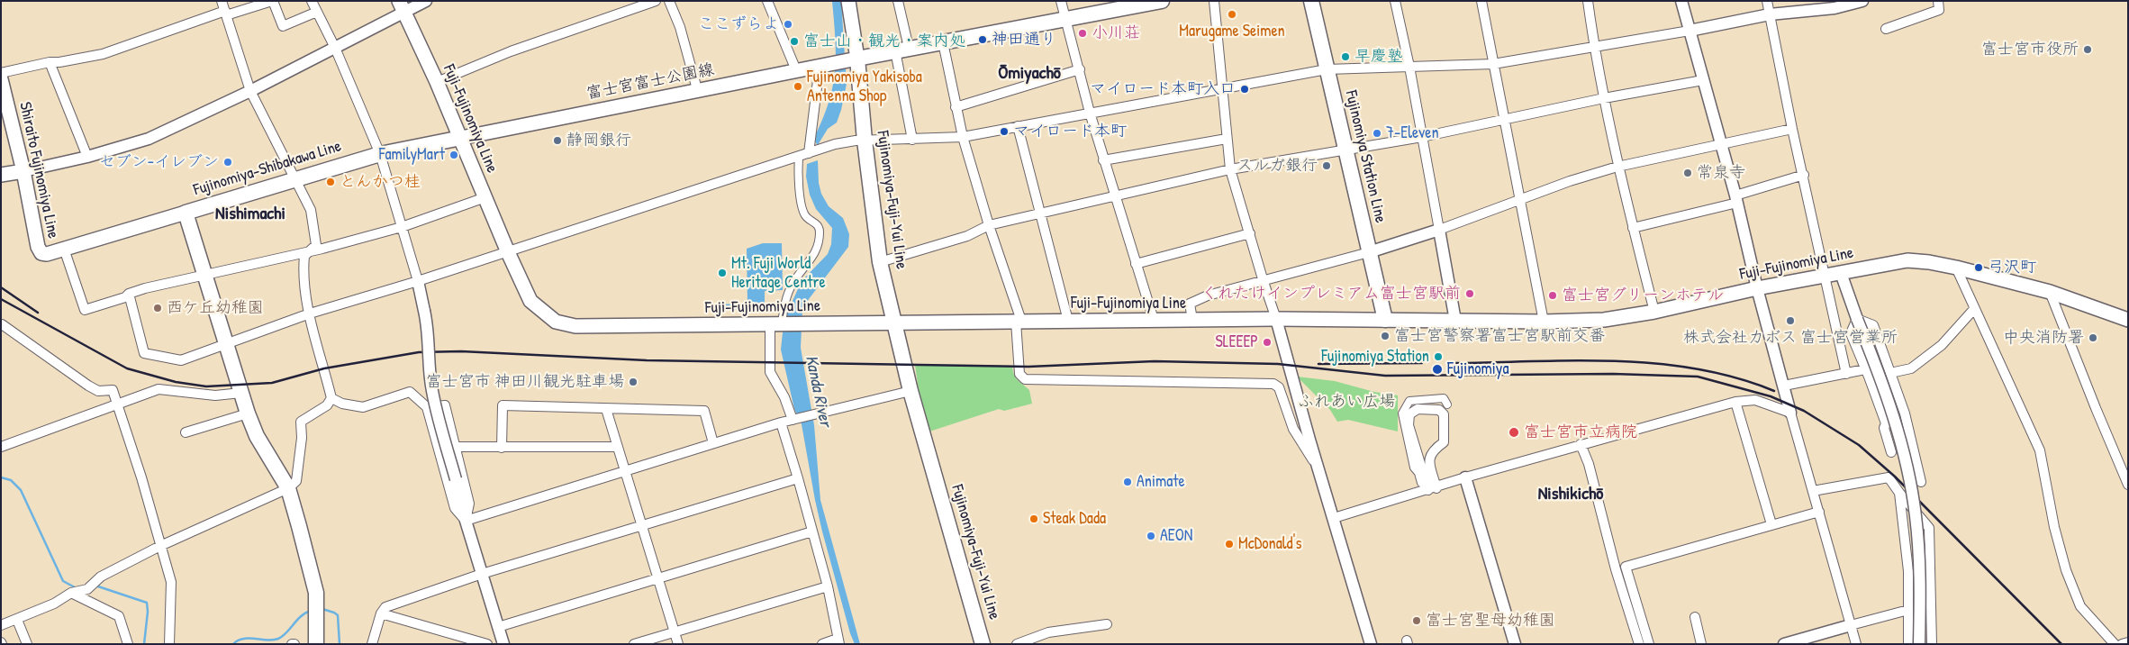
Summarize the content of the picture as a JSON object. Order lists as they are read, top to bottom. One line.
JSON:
{"streets":{"main road":["富士宮富士公園線","Fuji-Fujinomiya Line","Fujinomiya Station Line","Fujinomiya-Shibakawa Line","Shiraito Fujinomiya Line","Fujinomiya-Fuji-Yui Line"]},"crossings":[["富士宮富士公園線","Fuji-Fujinomiya Line"],["富士宮富士公園線","Fujinomiya-Shibakawa Line"],["富士宮富士公園線","Fujinomiya-Fuji-Yui Line"],["Fuji-Fujinomiya Line","Fujinomiya Station Line"],["Fuji-Fujinomiya Line","Fujinomiya-Shibakawa Line"],["Fuji-Fujinomiya Line","Fujinomiya-Fuji-Yui Line"],["Fujinomiya-Shibakawa Line","Shiraito Fujinomiya Line"]],"districts":["Ōmiyachō","Nishimachi","Nishikichō"],"water":["Kanda River"],"parks":["ふれあい広場"],"places":["Marugame Seimen","ここずらよ","小川荘","神田通り","富士山・観光・案内処","富士宮市役所","早慶塾","Fujinomiya Yakisoba Antenna Shop","マイロード本町入口","マイロード本町","7-Eleven","静岡銀行","FamilyMart","セブン-イレブン","スルガ銀行","常泉寺","とんかつ桂","弓沢町","Mt. Fuji World Heritage Centre","くれたけインプレミアム富士宮駅前","富士宮グリーンホテル","西ケ丘幼稚園","株式会社カボス 富士宮営業所","富士宮警察署富士宮駅前交番","中央消防署","SLEEEP","Fujinomiya Station","Fujinomiya","富士宮市 神田川観光駐車場","富士宮市立病院","Animate","Steak Dada","AEON","McDonald's","富士宮聖母幼稚園"]}
